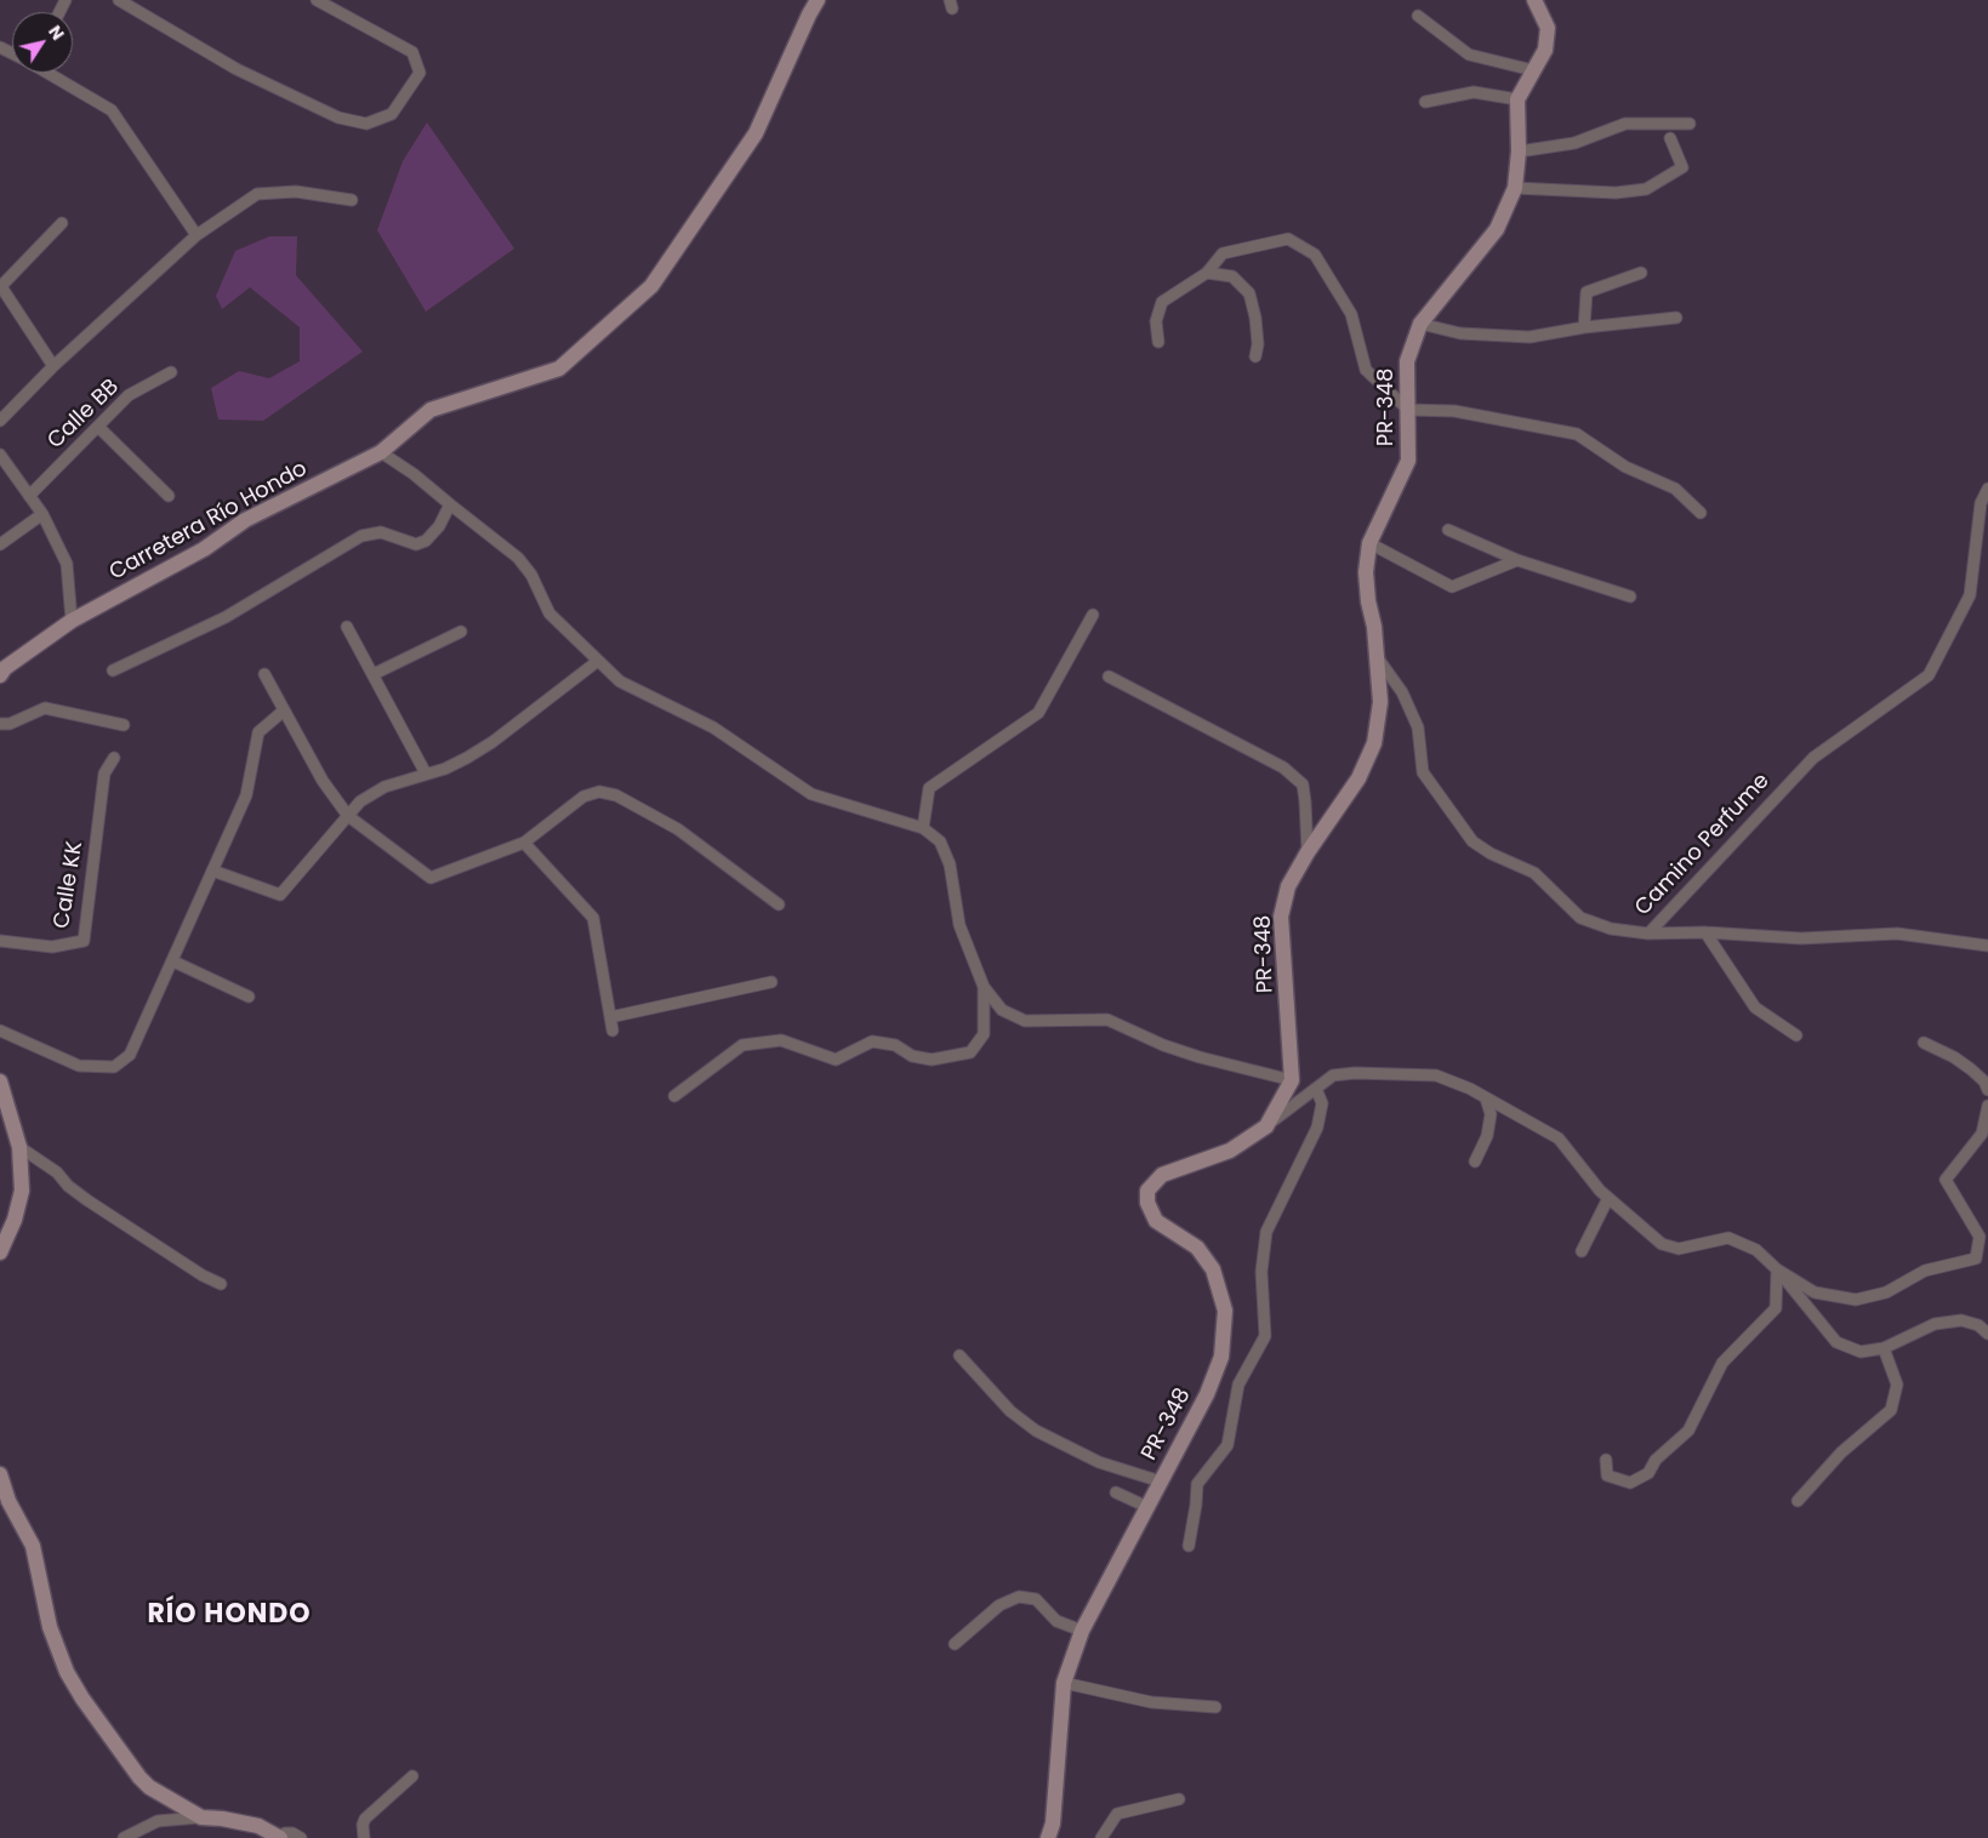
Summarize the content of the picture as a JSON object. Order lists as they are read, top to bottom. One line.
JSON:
{"streets":{"street":["PR-348","Calle BB","Carretera Río Hondo","Camino Perfume","Calle KK"]},"crossings":[["PR-348","Camino Perfume"]],"districts":["RÍO HONDO"],"north":"top right"}
